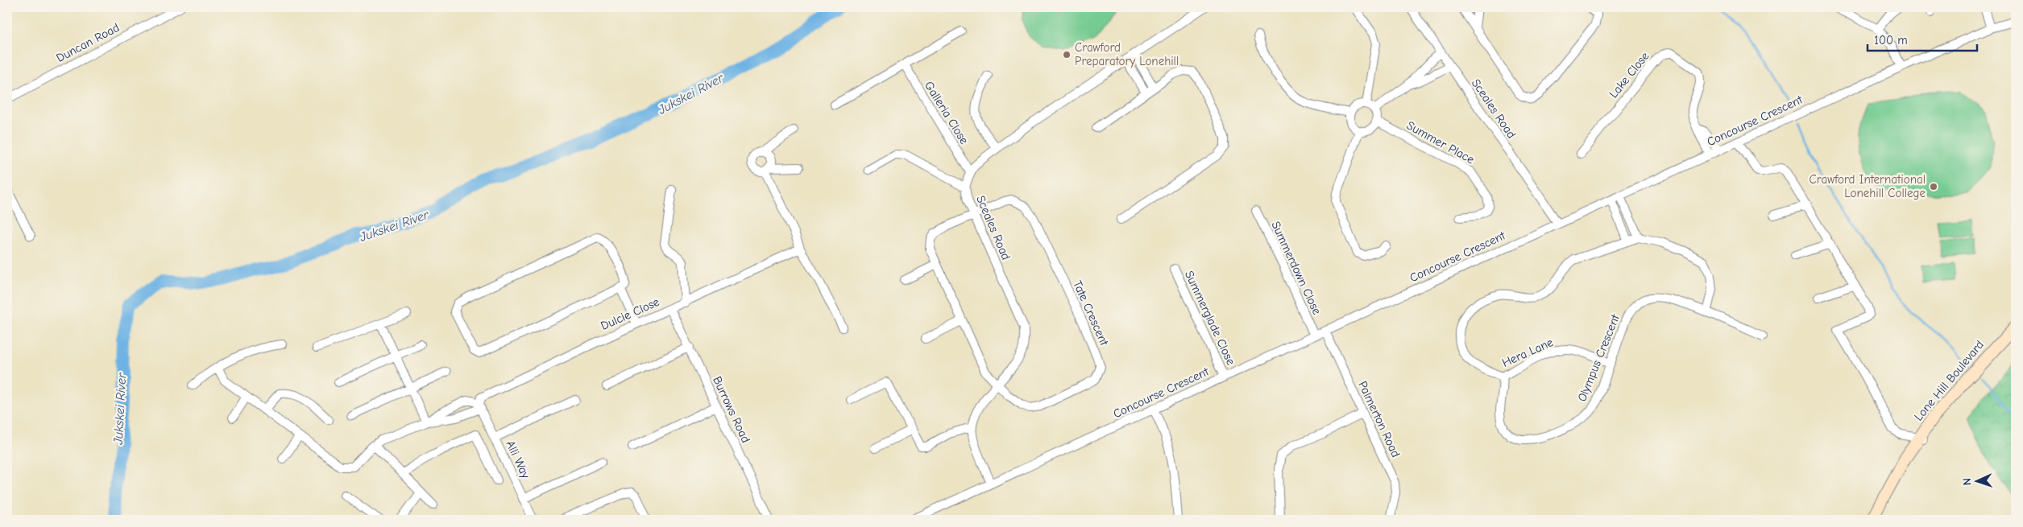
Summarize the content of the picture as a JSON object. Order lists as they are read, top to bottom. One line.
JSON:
{"streets":{"street":["Duncan Road","Lake Close","Sceales Road","Galleria Close","Concourse Crescent","Summer Place","Summerdown Close","Tate Crescent","Dulcie Close","Summerglade Close","Hera Lane","Olympus Crescent","Lone Hill Boulevard","Burrows Road","Palmerton Road","Alli Way"]},"crossings":[["Lake Close","Concourse Crescent"],["Sceales Road","Galleria Close"],["Sceales Road","Concourse Crescent"],["Sceales Road","Tate Crescent"],["Concourse Crescent","Summerdown Close"],["Concourse Crescent","Summerglade Close"],["Concourse Crescent","Palmerton Road"],["Dulcie Close","Burrows Road"],["Dulcie Close","Alli Way"],["Hera Lane","Olympus Crescent"]],"water":["Jukskei River"],"places":["Crawford Preparatory Lonehill","Crawford International Lonehill College"],"scale_bar":"100 m","north":"left"}
